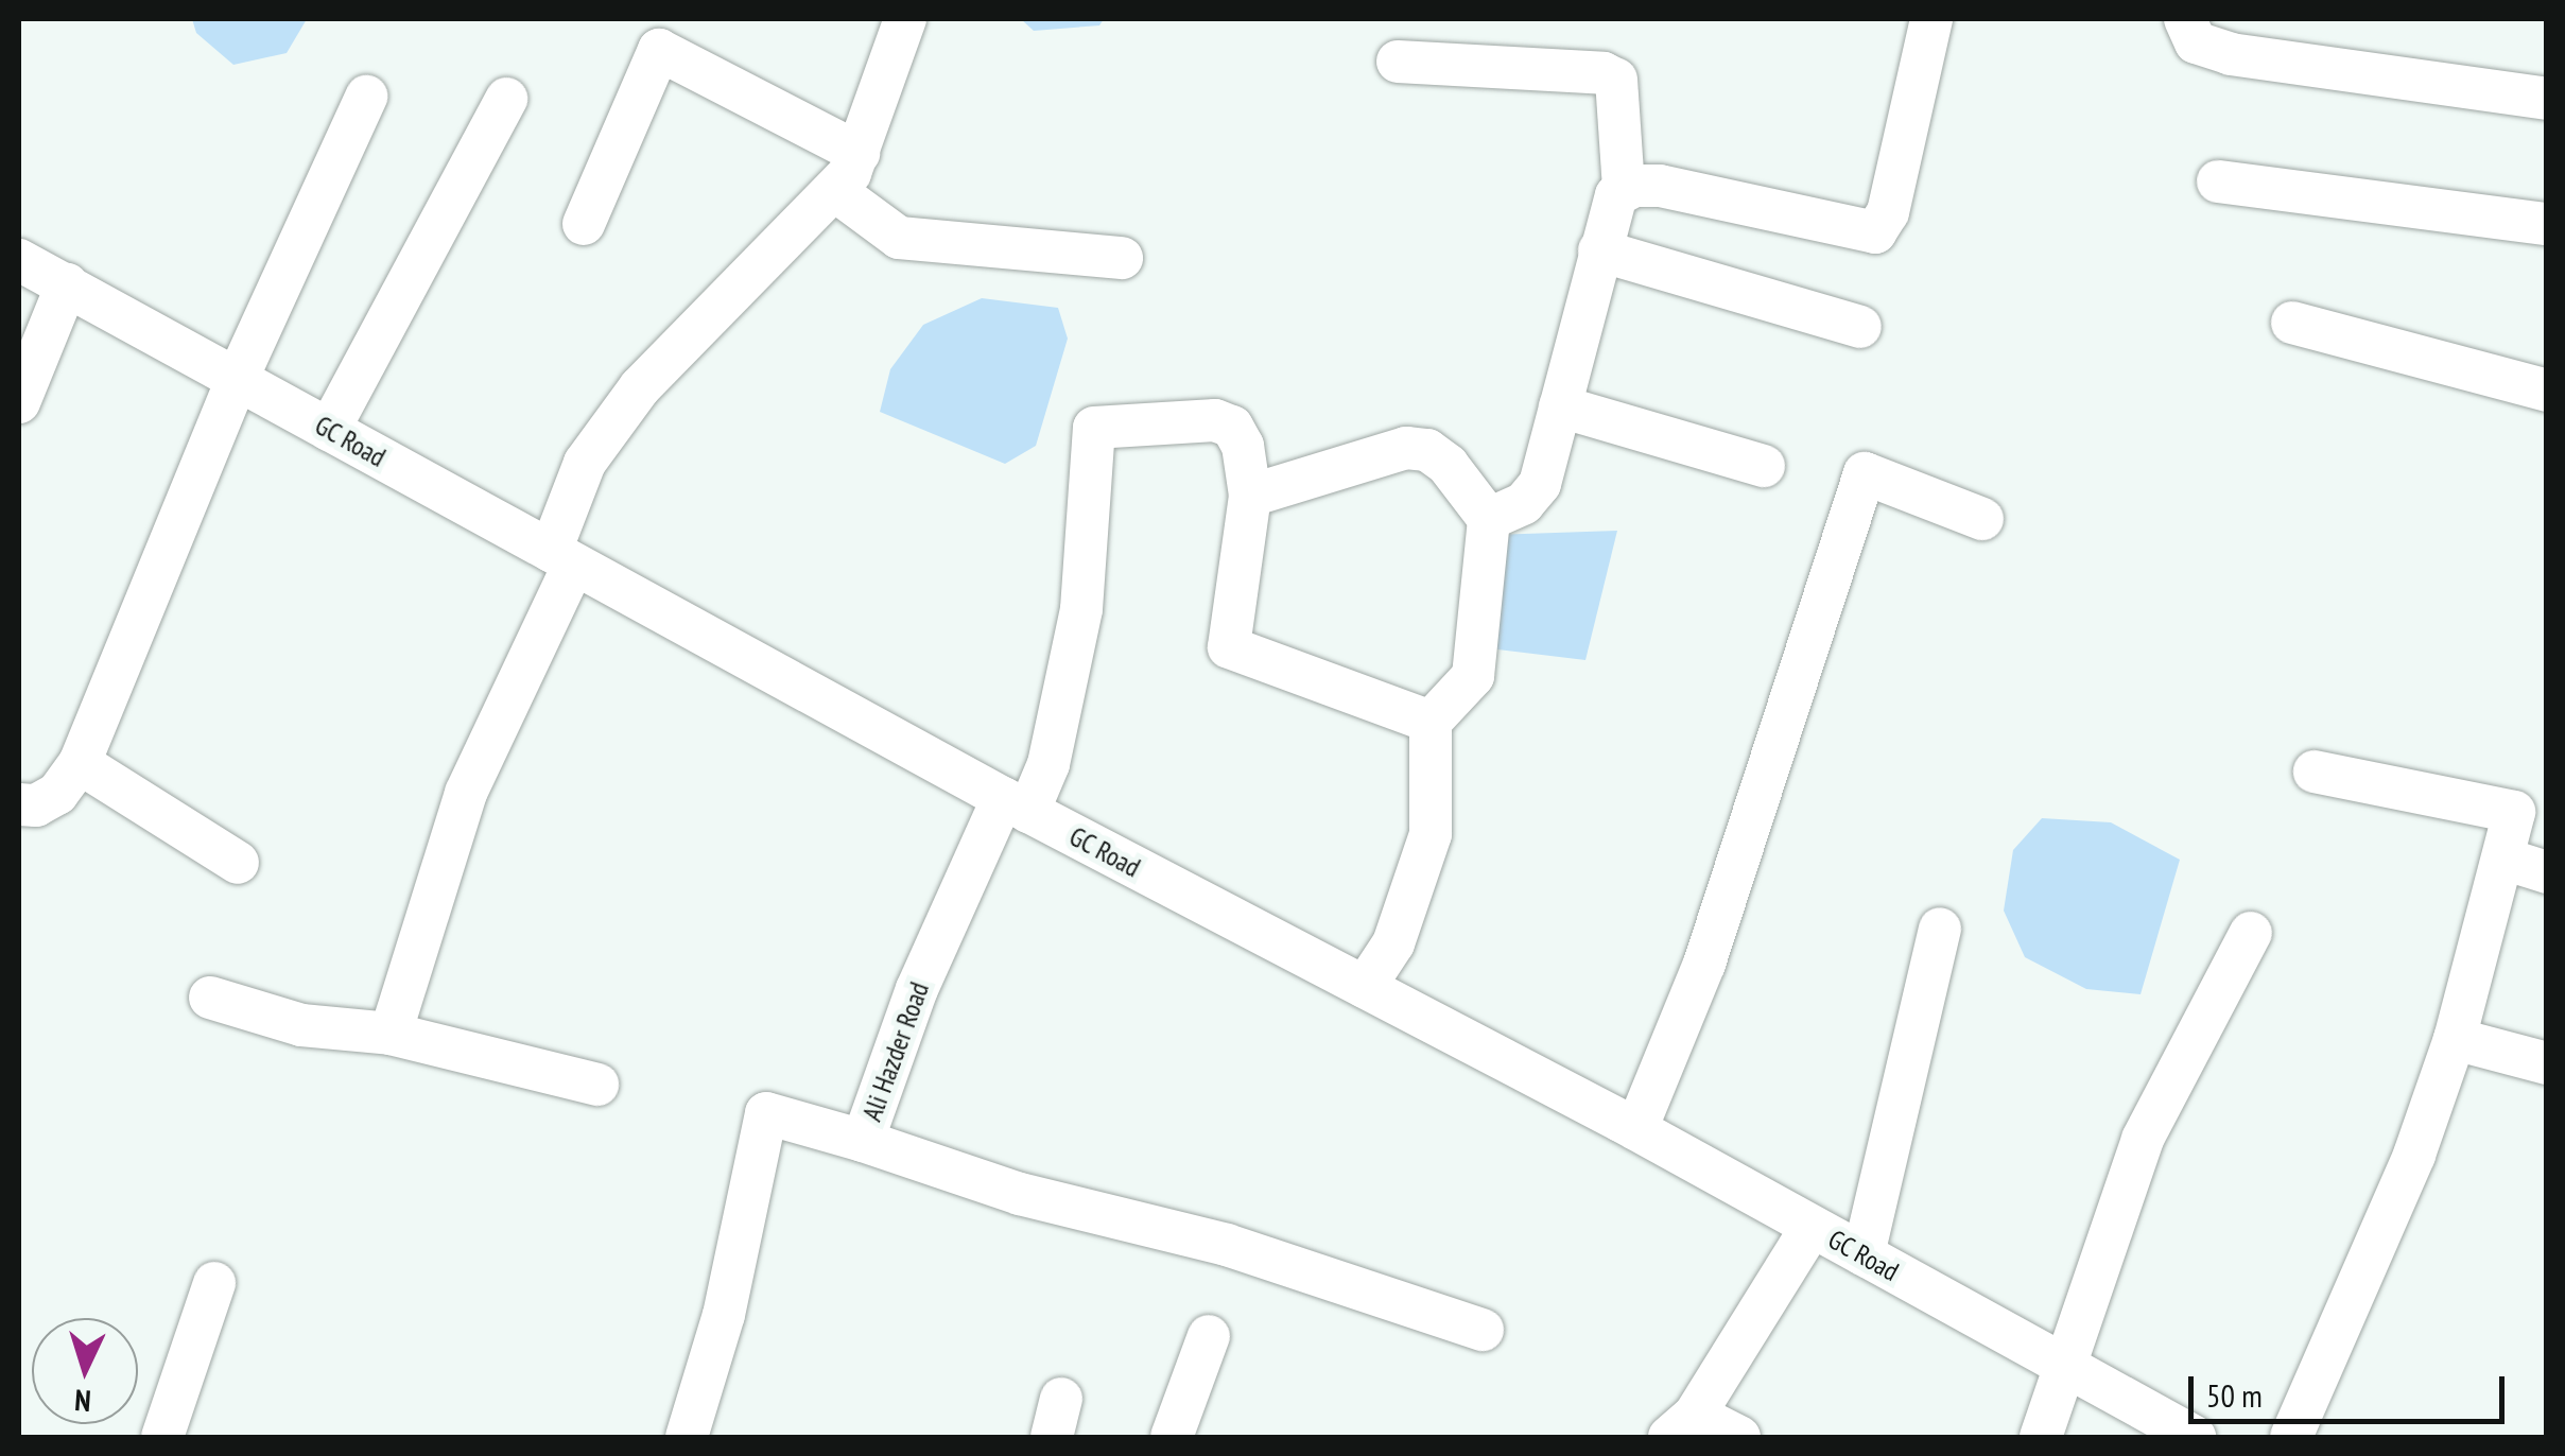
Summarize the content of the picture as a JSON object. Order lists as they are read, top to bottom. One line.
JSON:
{"streets":{"street":["GC Road","Ali Hazder Road"]},"crossings":[["GC Road","Ali Hazder Road"]],"scale_bar":"50 m","north":"bottom"}
